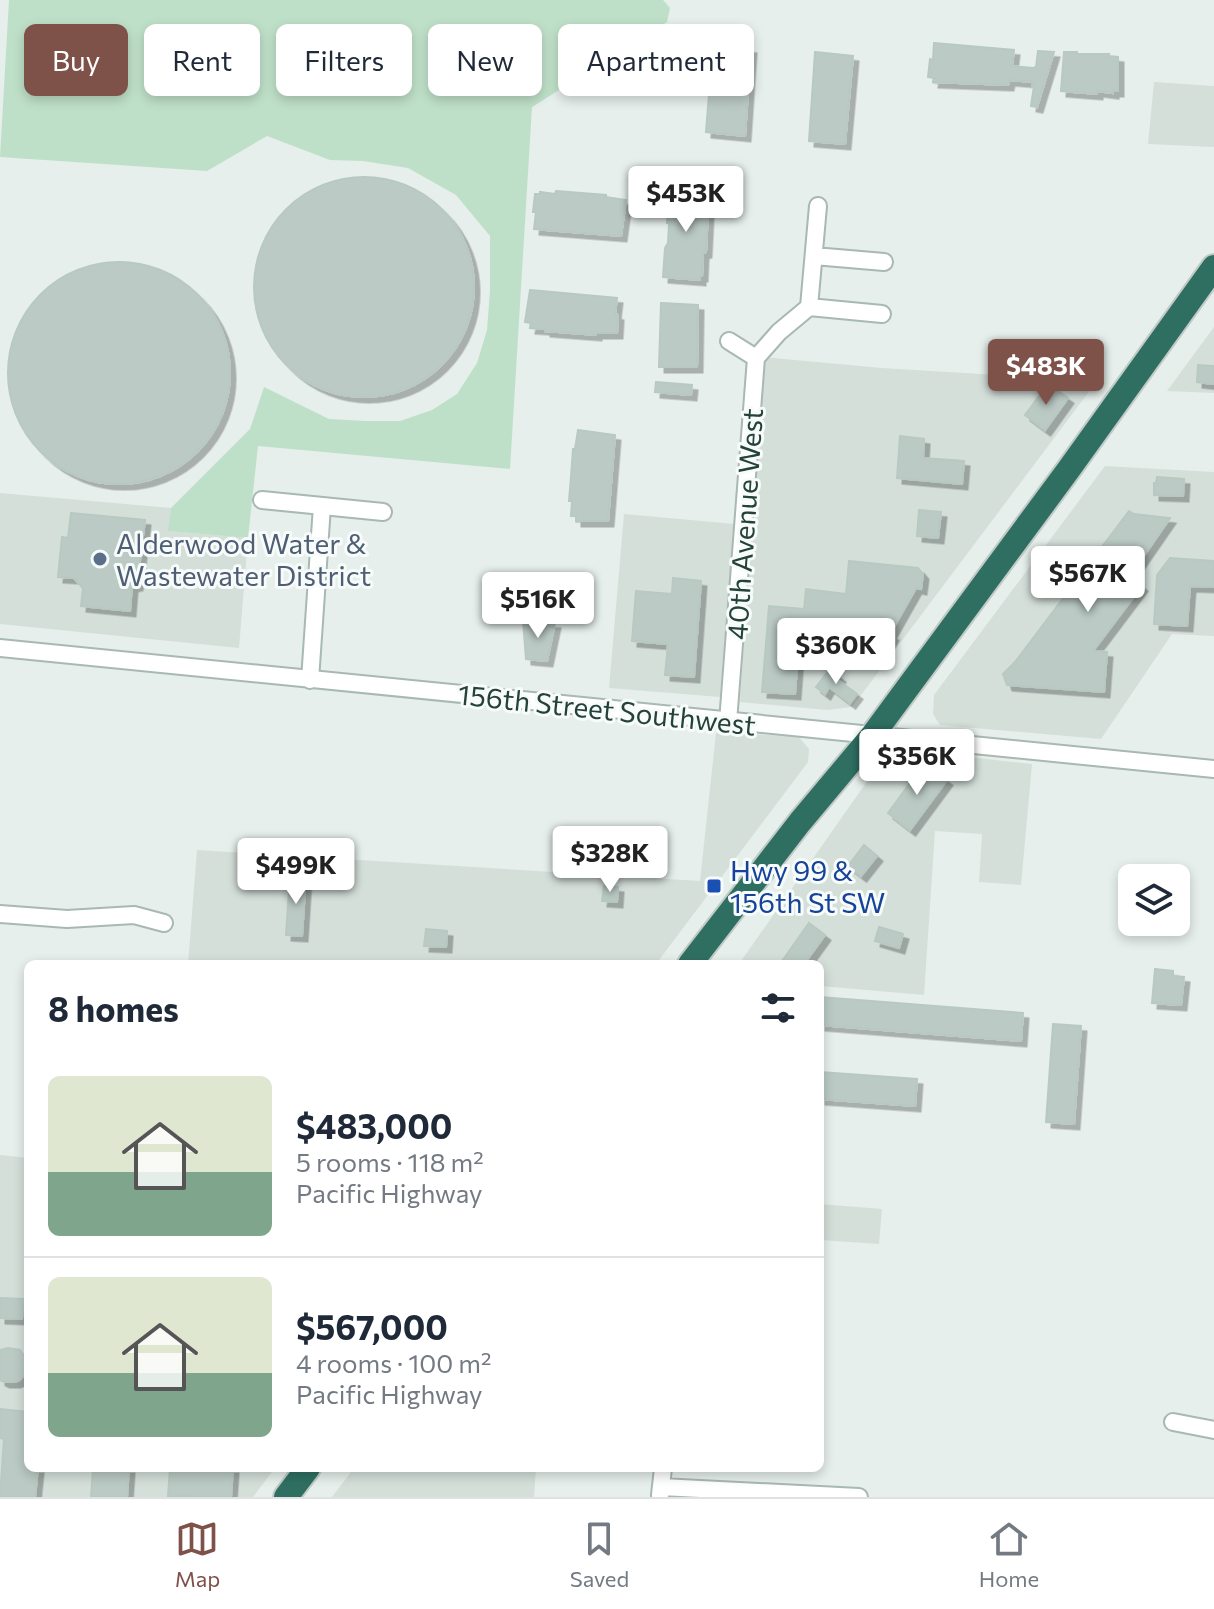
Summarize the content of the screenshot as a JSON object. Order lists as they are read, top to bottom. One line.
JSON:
{"streets":{"street":["40th Avenue West","156th Street Southwest"]},"crossings":[["40th Avenue West","156th Street Southwest"]],"places":{"other":["Alderwood Water & Wastewater District"],"transit":["Hwy 99 & 156th St SW"]},"page":{"chip":["Buy","Rent","Filters","New","Apartment"],"price":["$453K","$483K","$567K","$516K","$360K","$356K","$328K","$499K"],"heading":"8 homes","list":[{"name":"$483,000","note":"5 rooms · 118 m² · Pacific Highway"},{"name":"$567,000","note":"4 rooms · 100 m² · Pacific Highway"}],"tabs":["Map","Saved","Home"]}}
